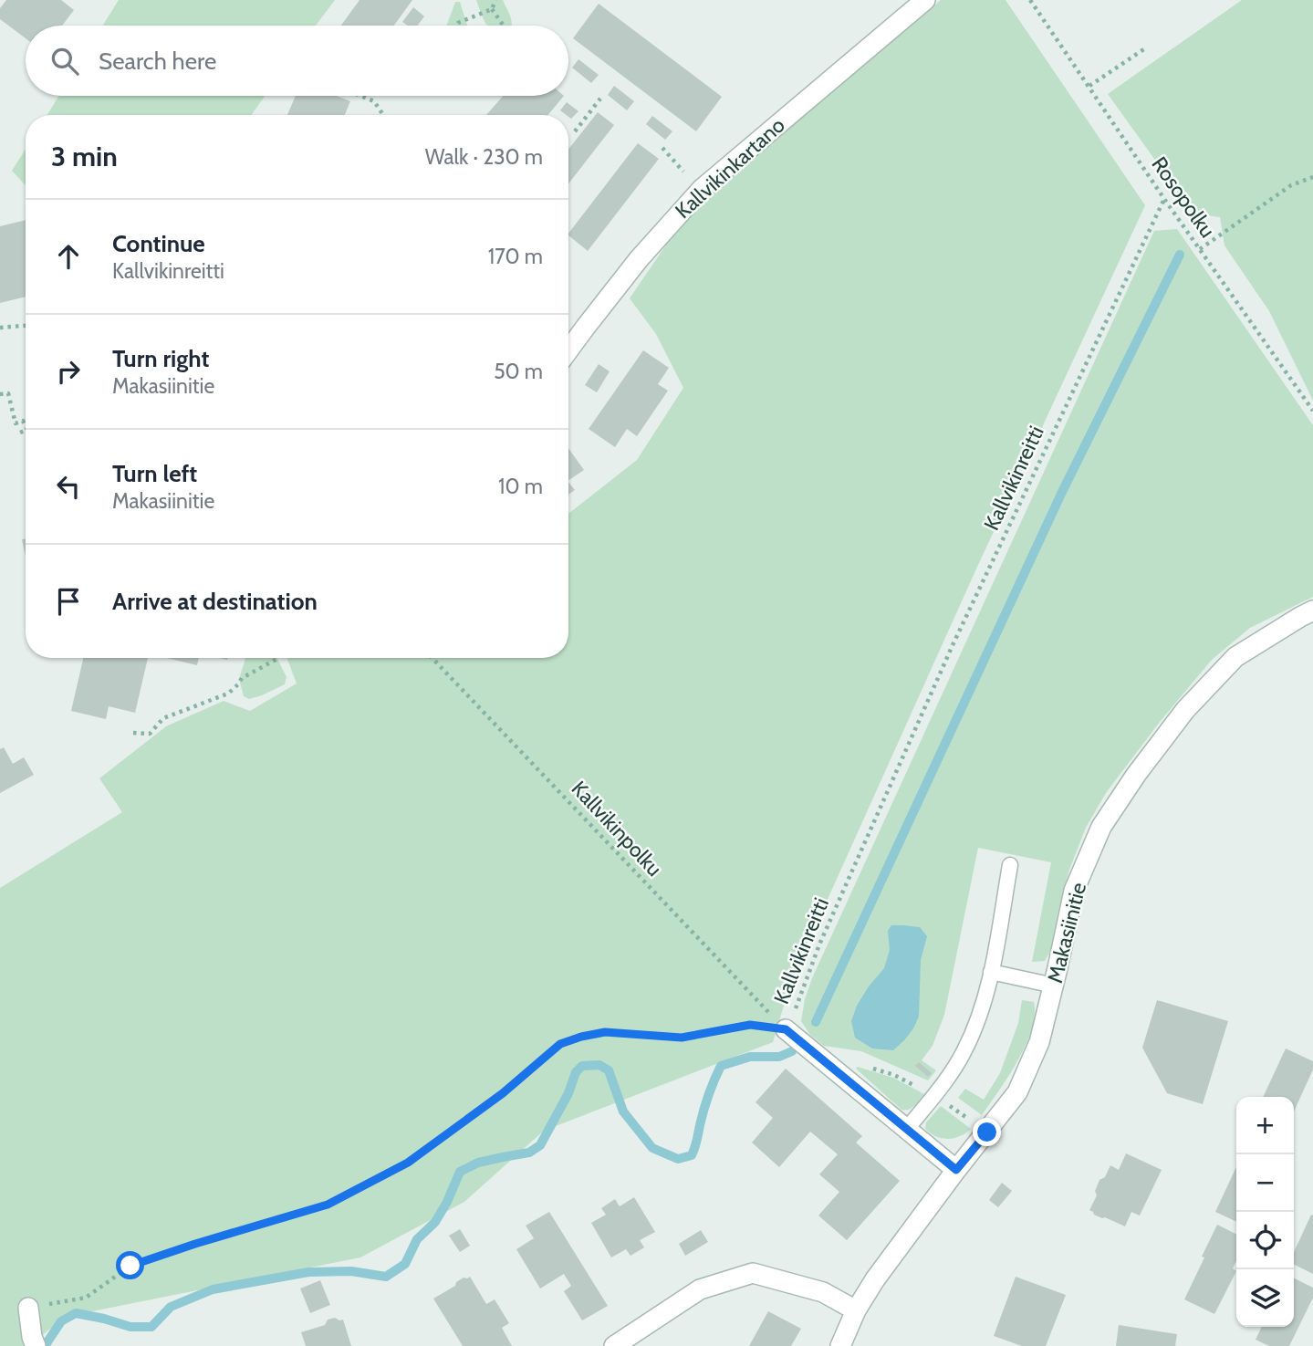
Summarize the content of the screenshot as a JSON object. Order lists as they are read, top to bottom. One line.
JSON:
{"streets":{"street":["Kallvikinkartano","Makasiinitie"],"path":["Rosopolku","Kallvikinreitti","Kallvikinpolku"]},"crossings":[["Rosopolku","Kallvikinreitti"],["Kallvikinreitti","Kallvikinpolku"]],"page":{"search":"Search here","heading":["3 min","Walk · 230 m"],"list":[["Continue","Kallvikinreitti","170 m"],["Turn right","Makasiinitie","50 m"],["Turn left","Makasiinitie","10 m"],"Arrive at destination"],"map_buttons":["+","−"]}}
